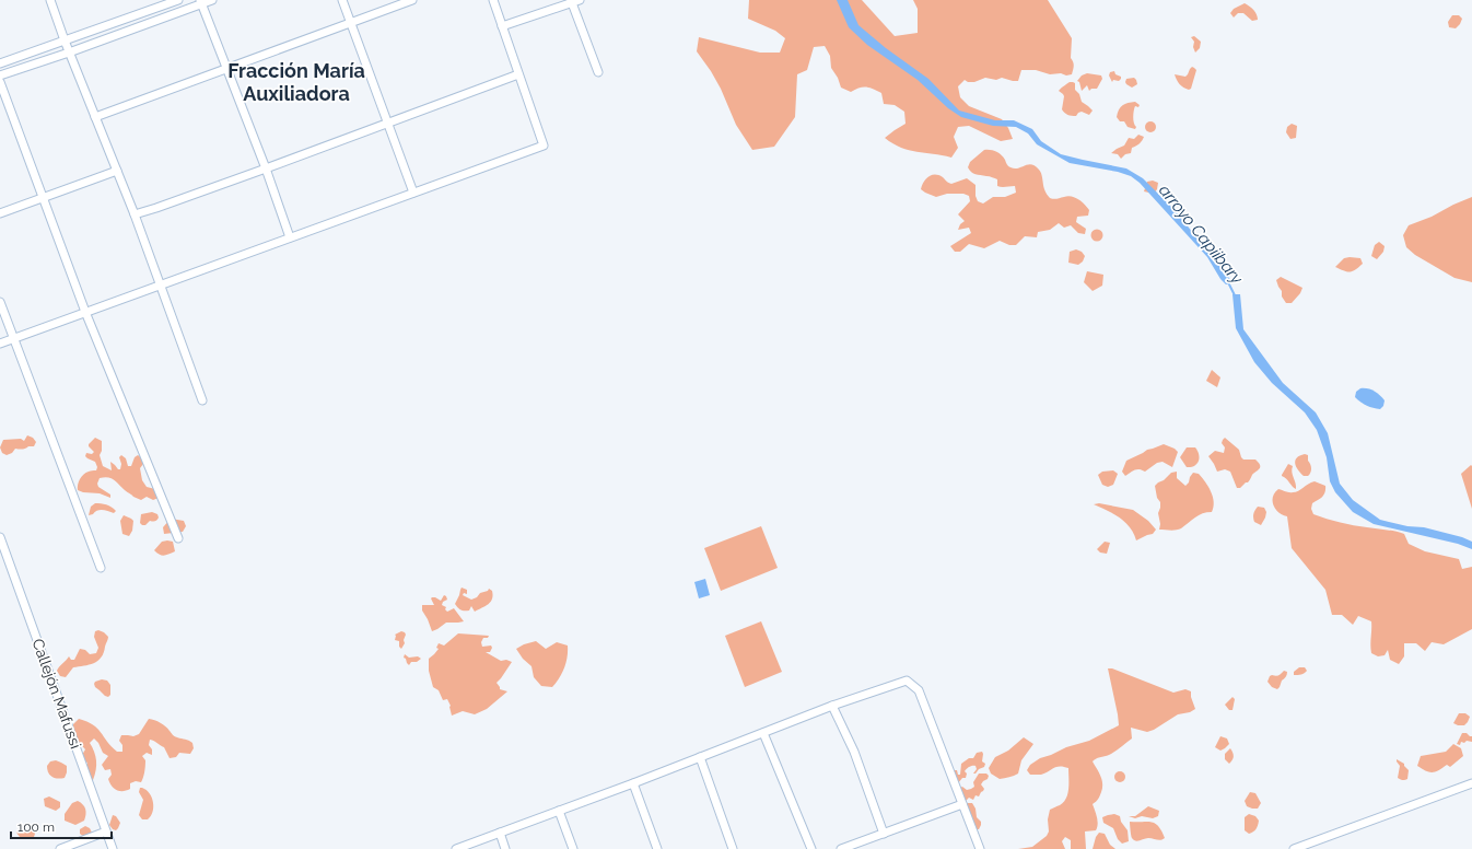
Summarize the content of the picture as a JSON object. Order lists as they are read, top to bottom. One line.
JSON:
{"streets":{"street":["Callejón Mafussi"]},"districts":["Fracción María Auxiliadora"],"water":["arroyo Capiibary"],"scale_bar":"100 m"}
